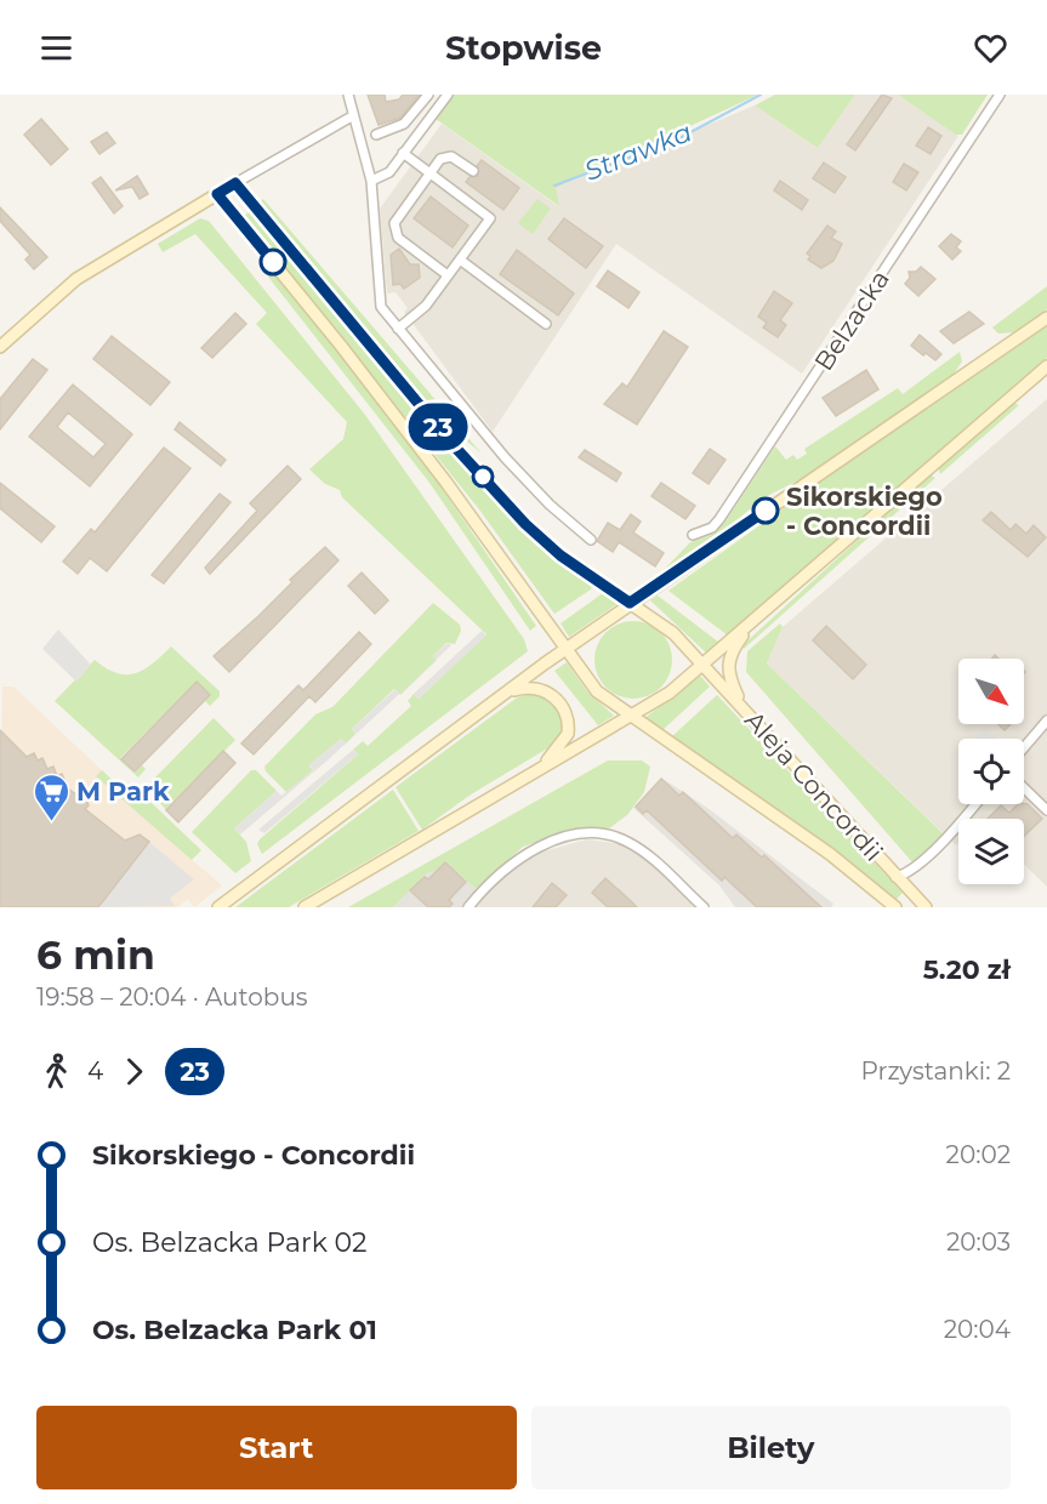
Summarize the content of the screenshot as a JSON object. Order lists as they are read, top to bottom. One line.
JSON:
{"streets":{"street":["Belzacka","Aleja Concordii"]},"water":["Strawka"],"places":{"other":["Sikorskiego - Concordii"],"supermarket":["M Park"]},"lines":["bus line 23"],"north":"bottom right","page":{"header":"Stopwise","on_map":"23","heading":["6 min","19:58 – 20:04 · Autobus","5.20 zł"],"legs":["4","23","Przystanki: 2"],"list":[{"name":"Sikorskiego - Concordii","value":"20:02"},{"name":"Os. Belzacka Park 02","value":"20:03"},{"name":"Os. Belzacka Park 01","value":"20:04"}],"buttons":["Start","Bilety"]}}
